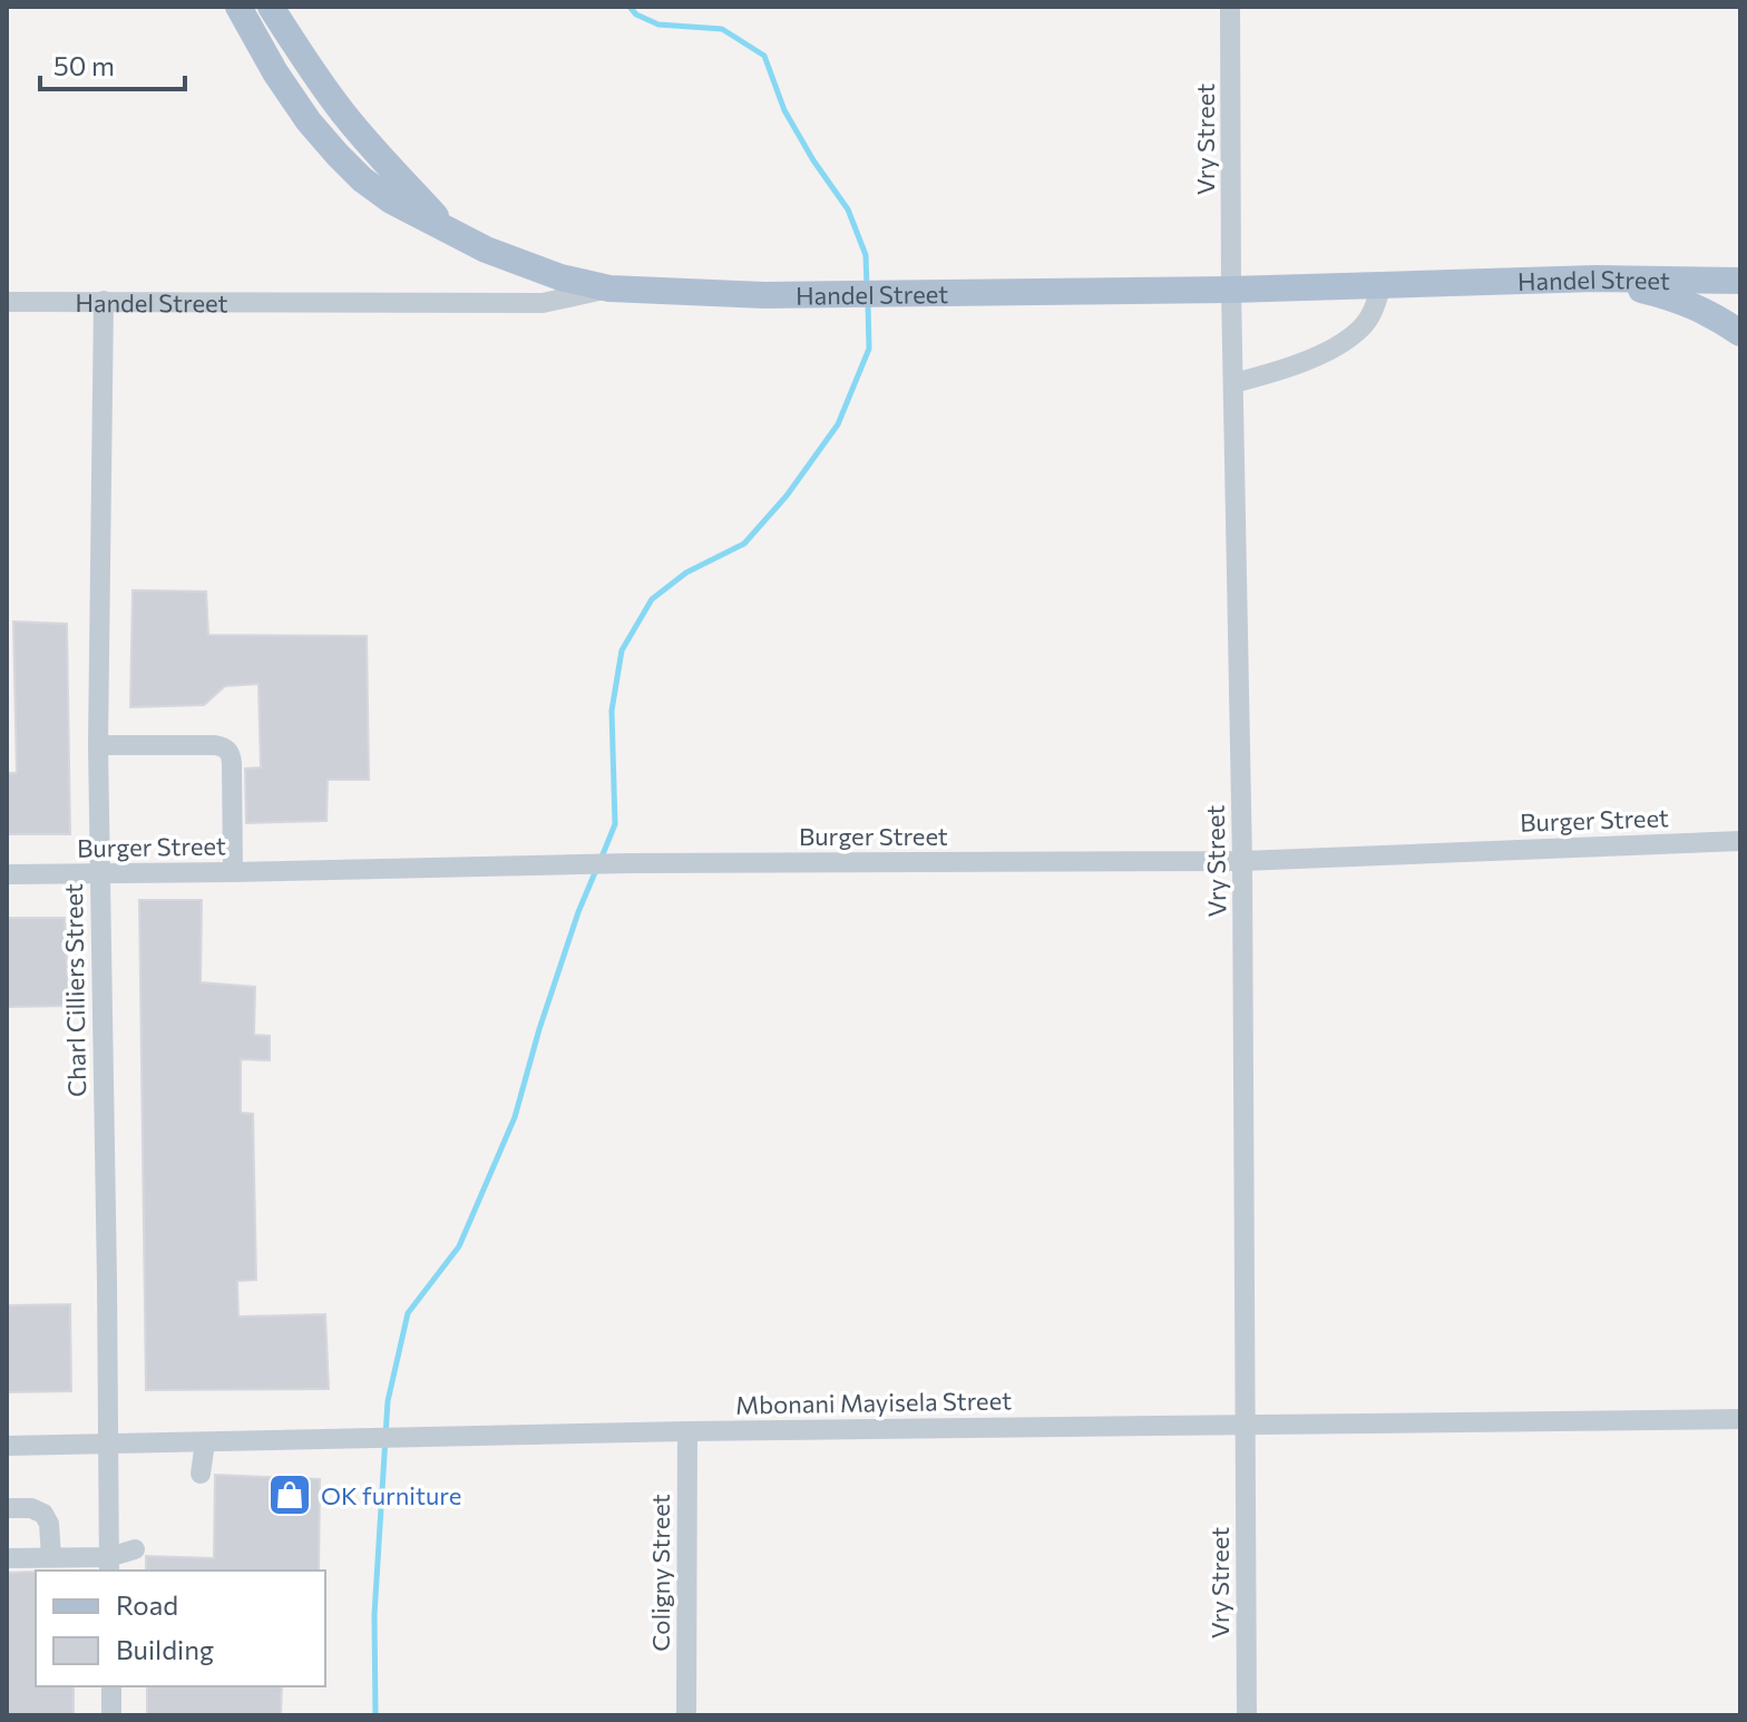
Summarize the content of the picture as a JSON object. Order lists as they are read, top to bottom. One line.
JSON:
{"streets":{"main road":["Handel Street"],"street":["Vry Street","Burger Street","Charl Cilliers Street","Mbonani Mayisela Street","Coligny Street"]},"crossings":[["Vry Street","Handel Street"],["Vry Street","Burger Street"],["Vry Street","Mbonani Mayisela Street"],["Handel Street","Charl Cilliers Street"],["Burger Street","Charl Cilliers Street"],["Charl Cilliers Street","Mbonani Mayisela Street"],["Mbonani Mayisela Street","Coligny Street"]],"places":{"shop":["OK furniture"]},"legend":["Road","Building"],"scale_bar":"50 m"}
